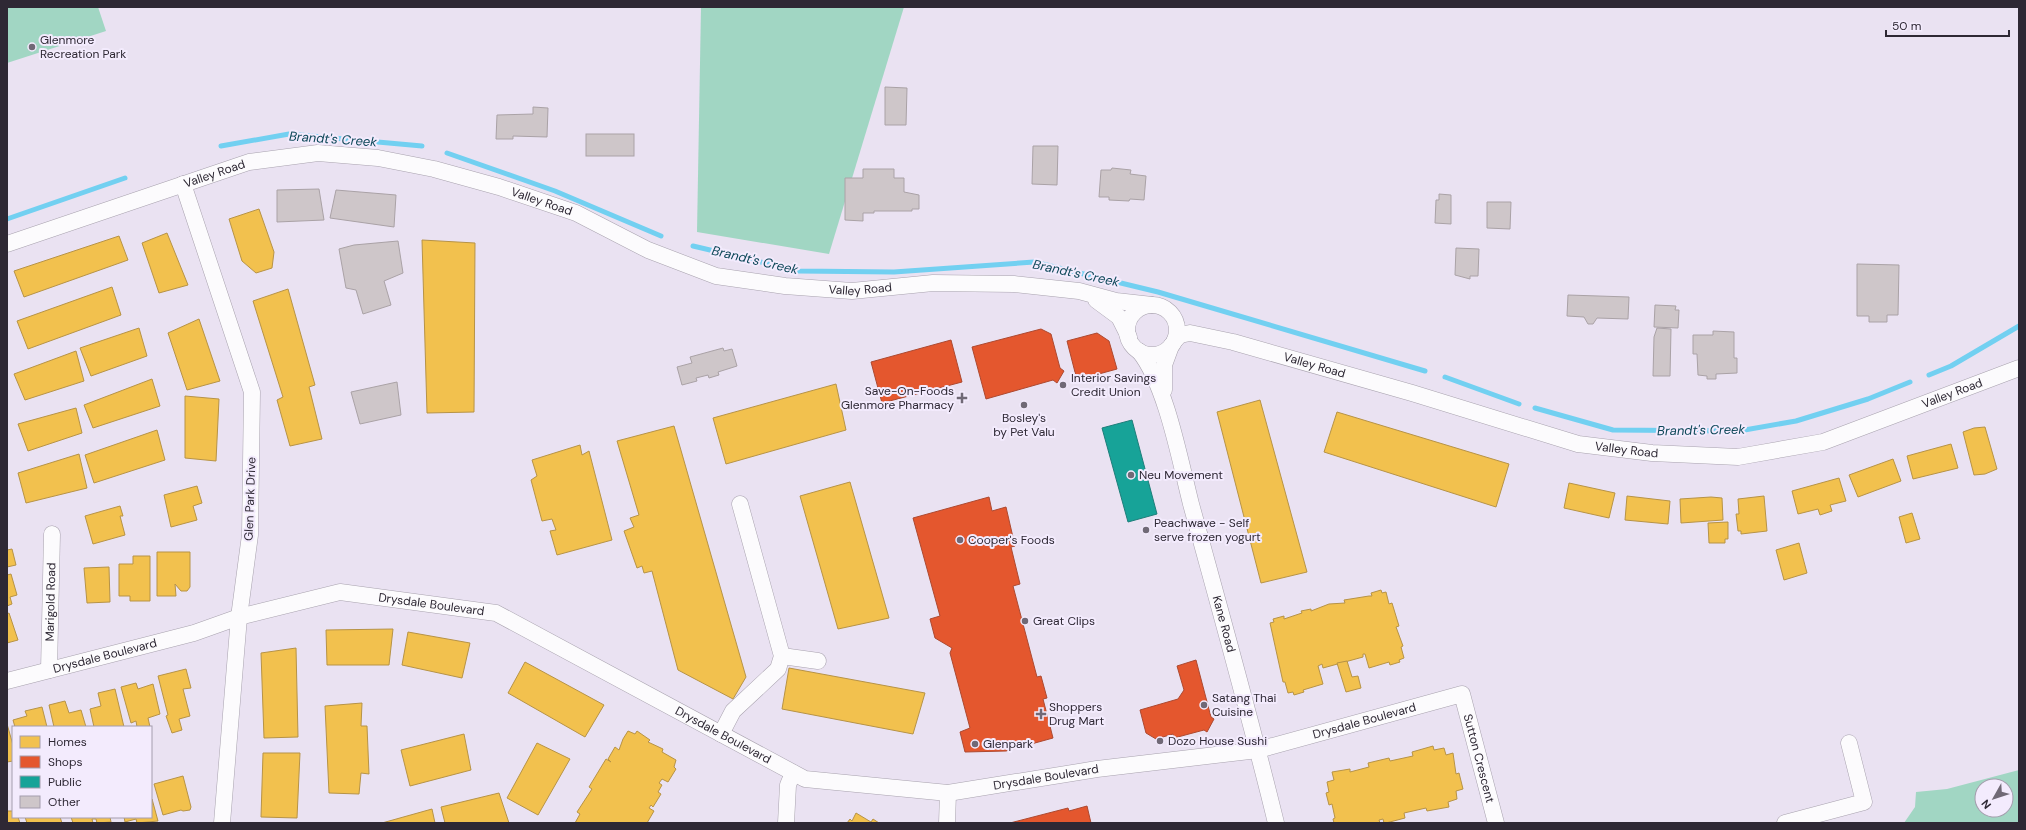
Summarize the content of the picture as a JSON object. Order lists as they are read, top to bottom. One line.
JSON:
{"streets":{"street":["Valley Road","Glen Park Drive","Marigold Road","Drysdale Boulevard","Kane Road","Sutton Crescent"]},"crossings":[["Valley Road","Glen Park Drive"],["Valley Road","Kane Road"],["Glen Park Drive","Drysdale Boulevard"],["Marigold Road","Drysdale Boulevard"],["Drysdale Boulevard","Kane Road"],["Drysdale Boulevard","Sutton Crescent"]],"water":["Brandt's Creek"],"places":{"other":["Glenmore Recreation Park","Interior Savings Credit Union","Bosley's by Pet Valu","Neu Movement","Peachwave - Self serve frozen yogurt","Cooper's Foods","Great Clips","Satang Thai Cuisine","Dozo House Sushi","Glenpark"],"health":["Save-On-Foods Glenmore Pharmacy","Shoppers Drug Mart"]},"legend":["Homes","Shops","Public","Other"],"scale_bar":"50 m","north":"bottom left"}
